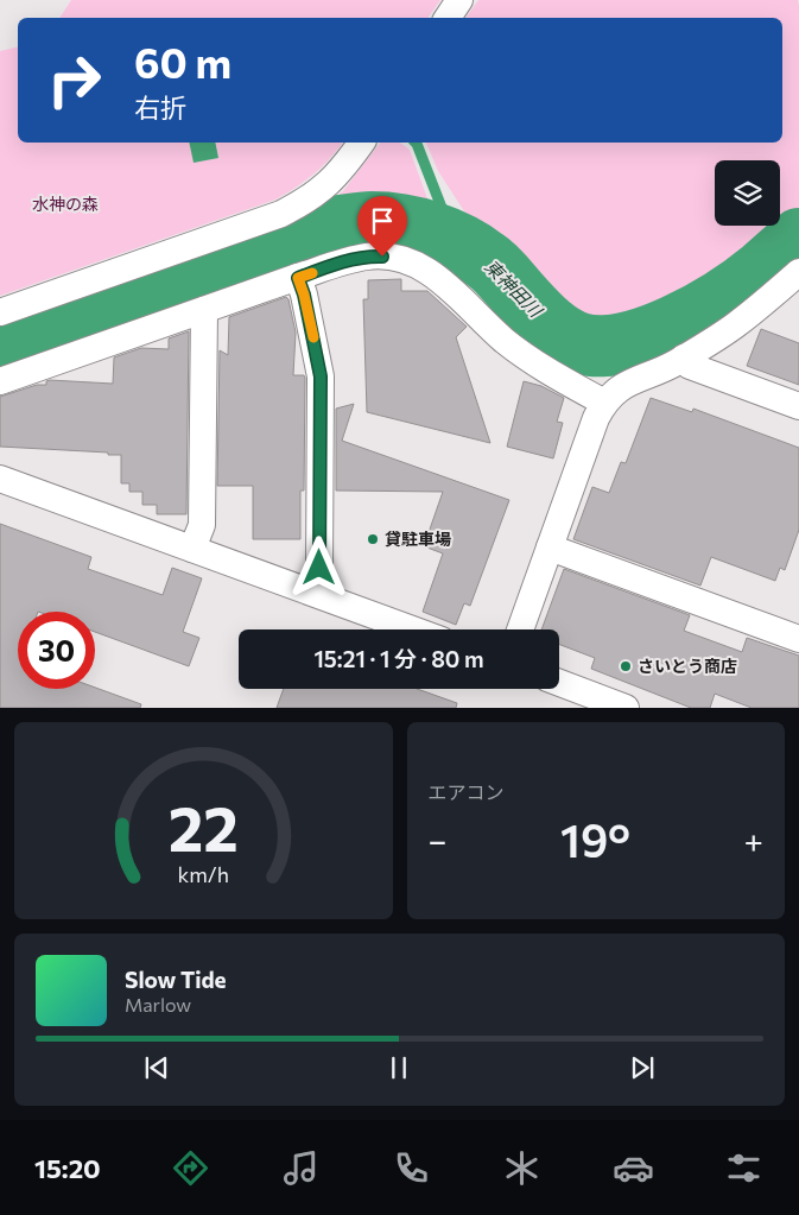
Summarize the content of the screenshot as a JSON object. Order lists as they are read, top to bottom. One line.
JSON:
{"water":["東神田川"],"parks":["水神の森"],"places":["貸駐車場","さいとう商店"],"page":{"turn":["60 m","右折"],"limit":"30","trip":"15:21 · 1 分 · 80 m","tile":"エアコン","heat":["−","19°","+"],"song":["Slow Tide","Marlow"],"tabs":"15:20","gauge":["22","km/h"]}}
